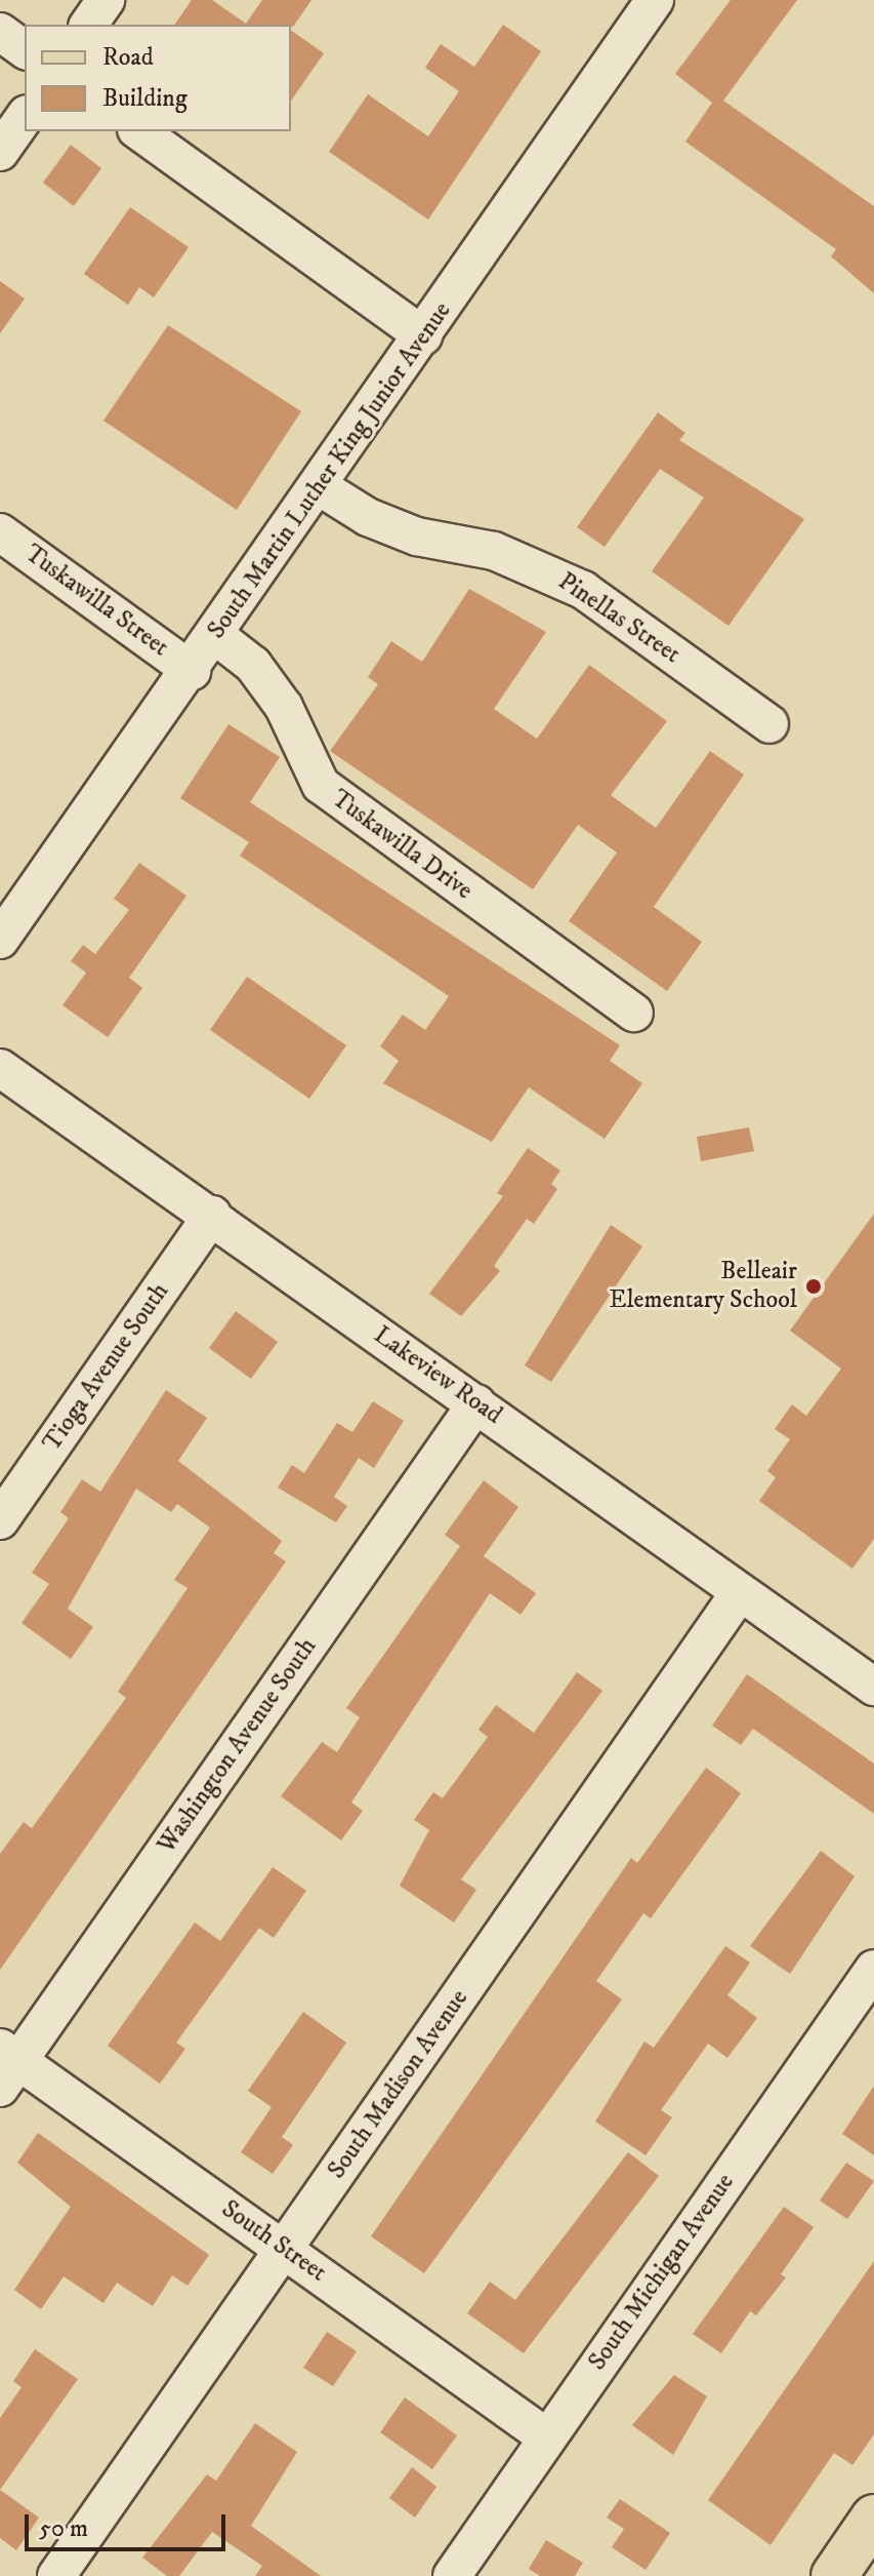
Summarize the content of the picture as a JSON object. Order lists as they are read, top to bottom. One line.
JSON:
{"streets":{"street":["South Martin Luther King Junior Avenue","Tuskawilla Street","Pinellas Street","Tuskawilla Drive","Tioga Avenue South","Lakeview Road","Washington Avenue South","South Madison Avenue","South Street","South Michigan Avenue"]},"crossings":[["South Martin Luther King Junior Avenue","Tuskawilla Street"],["South Martin Luther King Junior Avenue","Pinellas Street"],["South Martin Luther King Junior Avenue","Tuskawilla Drive"],["Tioga Avenue South","Lakeview Road"],["Lakeview Road","Washington Avenue South"],["Lakeview Road","South Madison Avenue"],["Washington Avenue South","South Street"],["South Madison Avenue","South Street"],["South Street","South Michigan Avenue"]],"places":["Belleair Elementary School"],"legend":["Road","Building"],"scale_bar":"50 m"}
